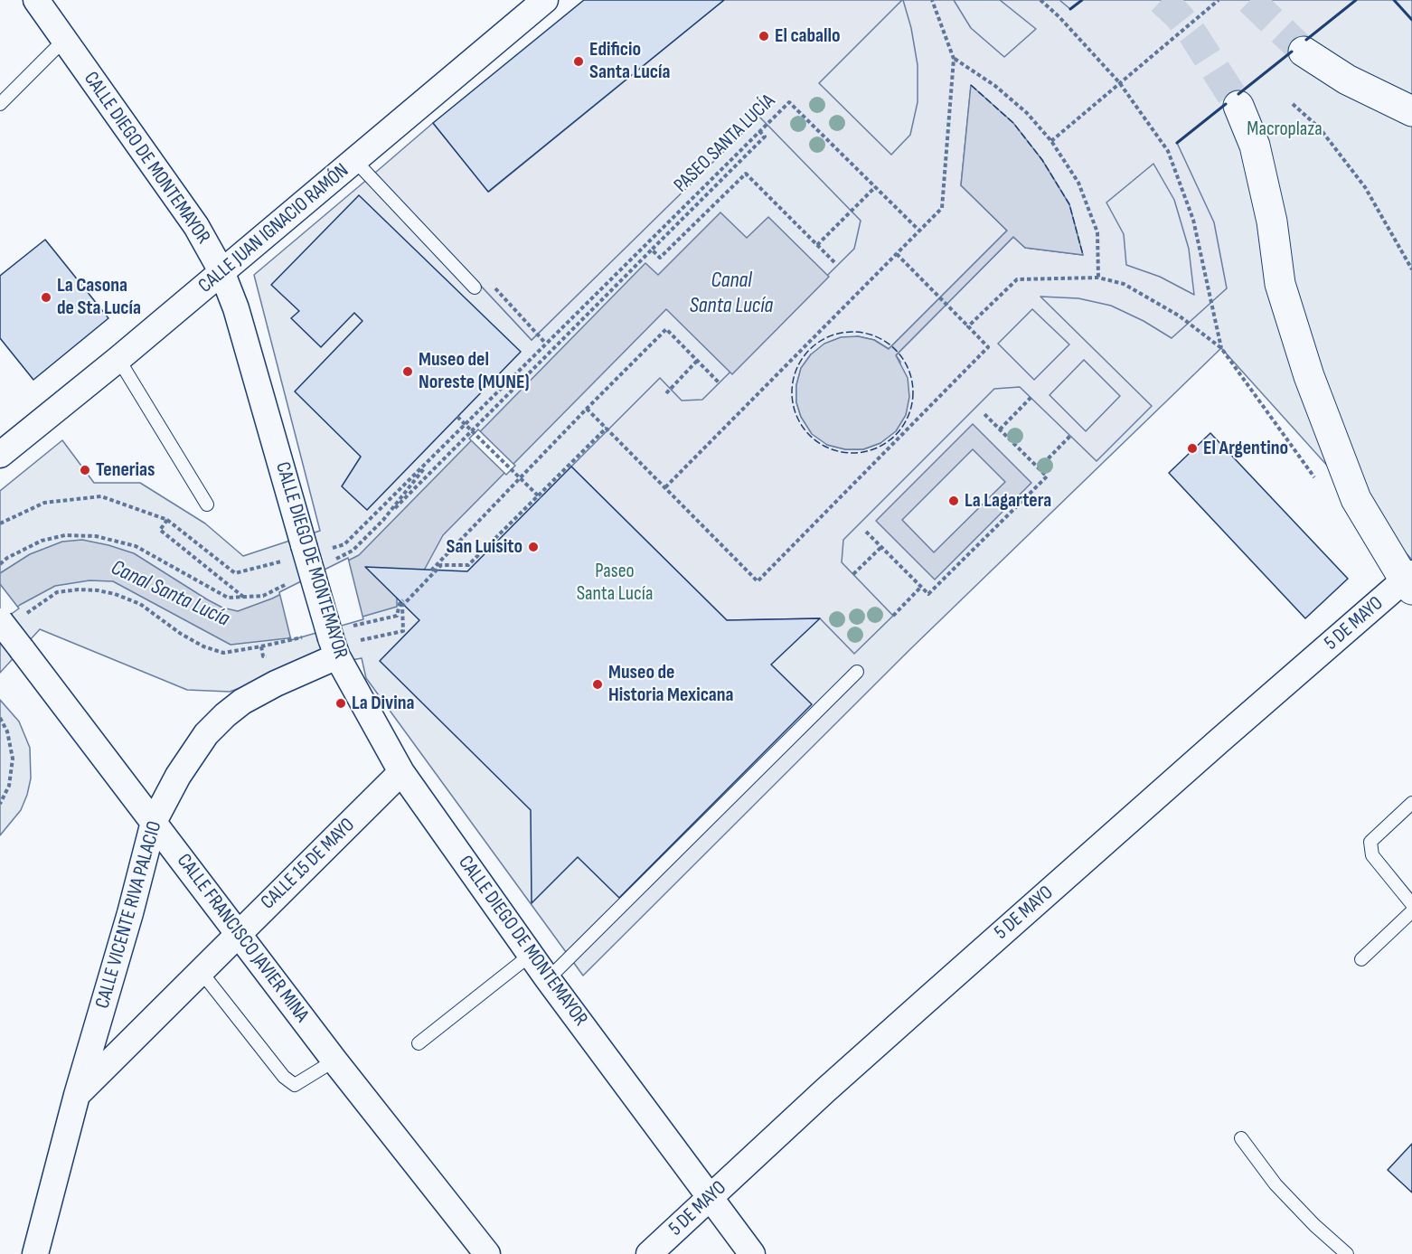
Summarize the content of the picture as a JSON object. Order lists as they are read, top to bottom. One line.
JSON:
{"streets":{"street":["CALLE DIEGO DE MONTEMAYOR","CALLE JUAN IGNACIO RAMÓN","5 DE MAYO","CALLE 15 DE MAYO","CALLE VICENTE RIVA PALACIO","CALLE FRANCISCO JAVIER MINA"],"path":["PASEO SANTA LUCÍA"]},"crossings":[["PASEO SANTA LUCÍA","CALLE DIEGO DE MONTEMAYOR"],["CALLE DIEGO DE MONTEMAYOR","CALLE JUAN IGNACIO RAMÓN"],["CALLE DIEGO DE MONTEMAYOR","5 DE MAYO"],["CALLE DIEGO DE MONTEMAYOR","CALLE 15 DE MAYO"],["CALLE DIEGO DE MONTEMAYOR","CALLE VICENTE RIVA PALACIO"],["CALLE 15 DE MAYO","CALLE VICENTE RIVA PALACIO"],["CALLE 15 DE MAYO","CALLE FRANCISCO JAVIER MINA"],["CALLE VICENTE RIVA PALACIO","CALLE FRANCISCO JAVIER MINA"]],"water":["Canal Santa Lucía"],"parks":["Macroplaza","Paseo Santa Lucía"],"places":["El caballo","Edificio Santa Lucía","La Casona de Sta Lucía","Museo del Noreste (MUNE)","El Argentino","Tenerias","La Lagartera","San Luisito","Museo de Historia Mexicana","La Divina"]}
